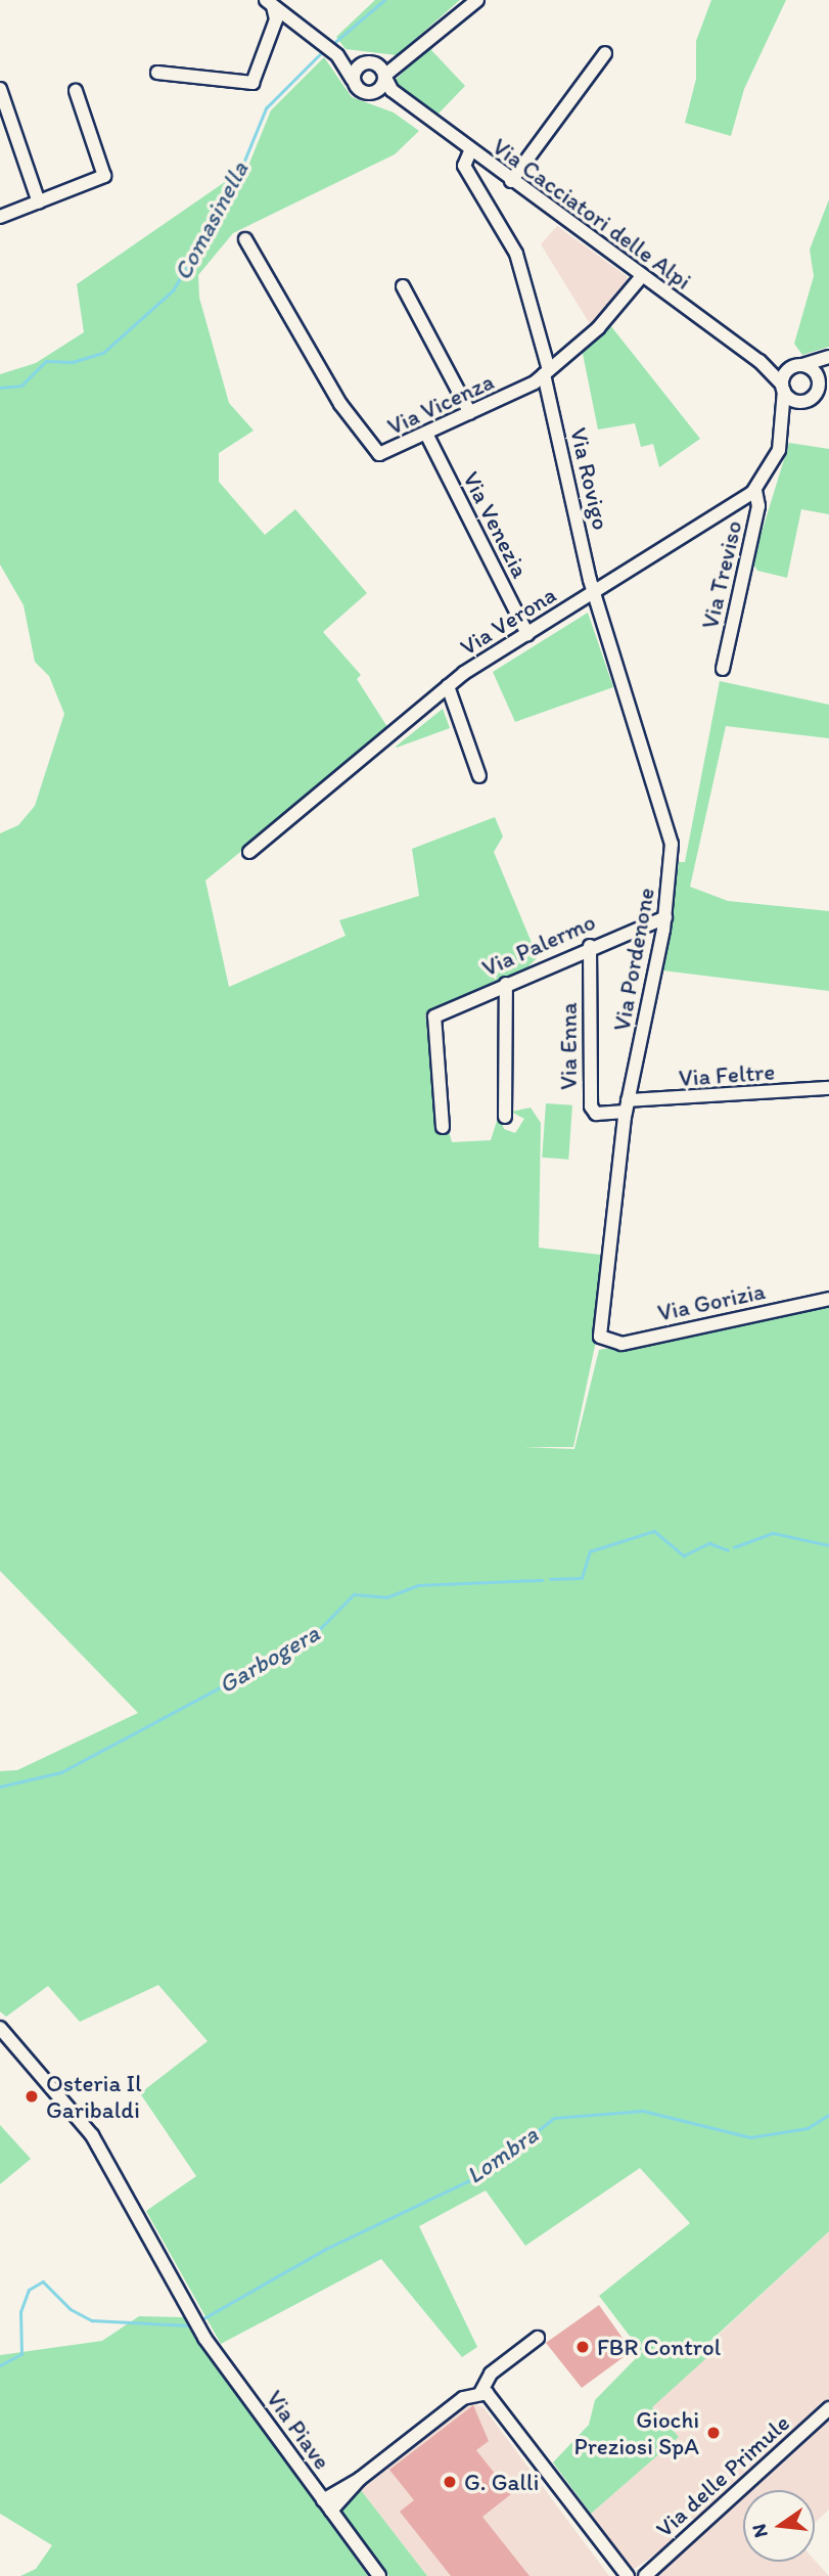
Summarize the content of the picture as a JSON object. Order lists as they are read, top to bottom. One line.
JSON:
{"streets":{"street":["Via Cacciatori delle Alpi","Via Vicenza","Via Rovigo","Via Venezia","Via Treviso","Via Verona","Via Palermo","Via Pordenone","Via Enna","Via Feltre","Via Gorizia","Via Piave","Via delle Primule"]},"crossings":[["Via Cacciatori delle Alpi","Via Vicenza"],["Via Cacciatori delle Alpi","Via Rovigo"],["Via Cacciatori delle Alpi","Via Verona"],["Via Vicenza","Via Rovigo"],["Via Vicenza","Via Venezia"],["Via Rovigo","Via Verona"],["Via Rovigo","Via Pordenone"],["Via Venezia","Via Verona"],["Via Treviso","Via Verona"],["Via Verona","Via Pordenone"],["Via Palermo","Via Pordenone"],["Via Palermo","Via Enna"],["Via Pordenone","Via Enna"],["Via Pordenone","Via Feltre"],["Via Pordenone","Via Gorizia"],["Via Enna","Via Feltre"]],"water":["Comasinella","Garbogera","Lombra"],"places":["Osteria Il Garibaldi","FBR Control","Giochi Preziosi SpA","G. Galli"],"north":"left"}
